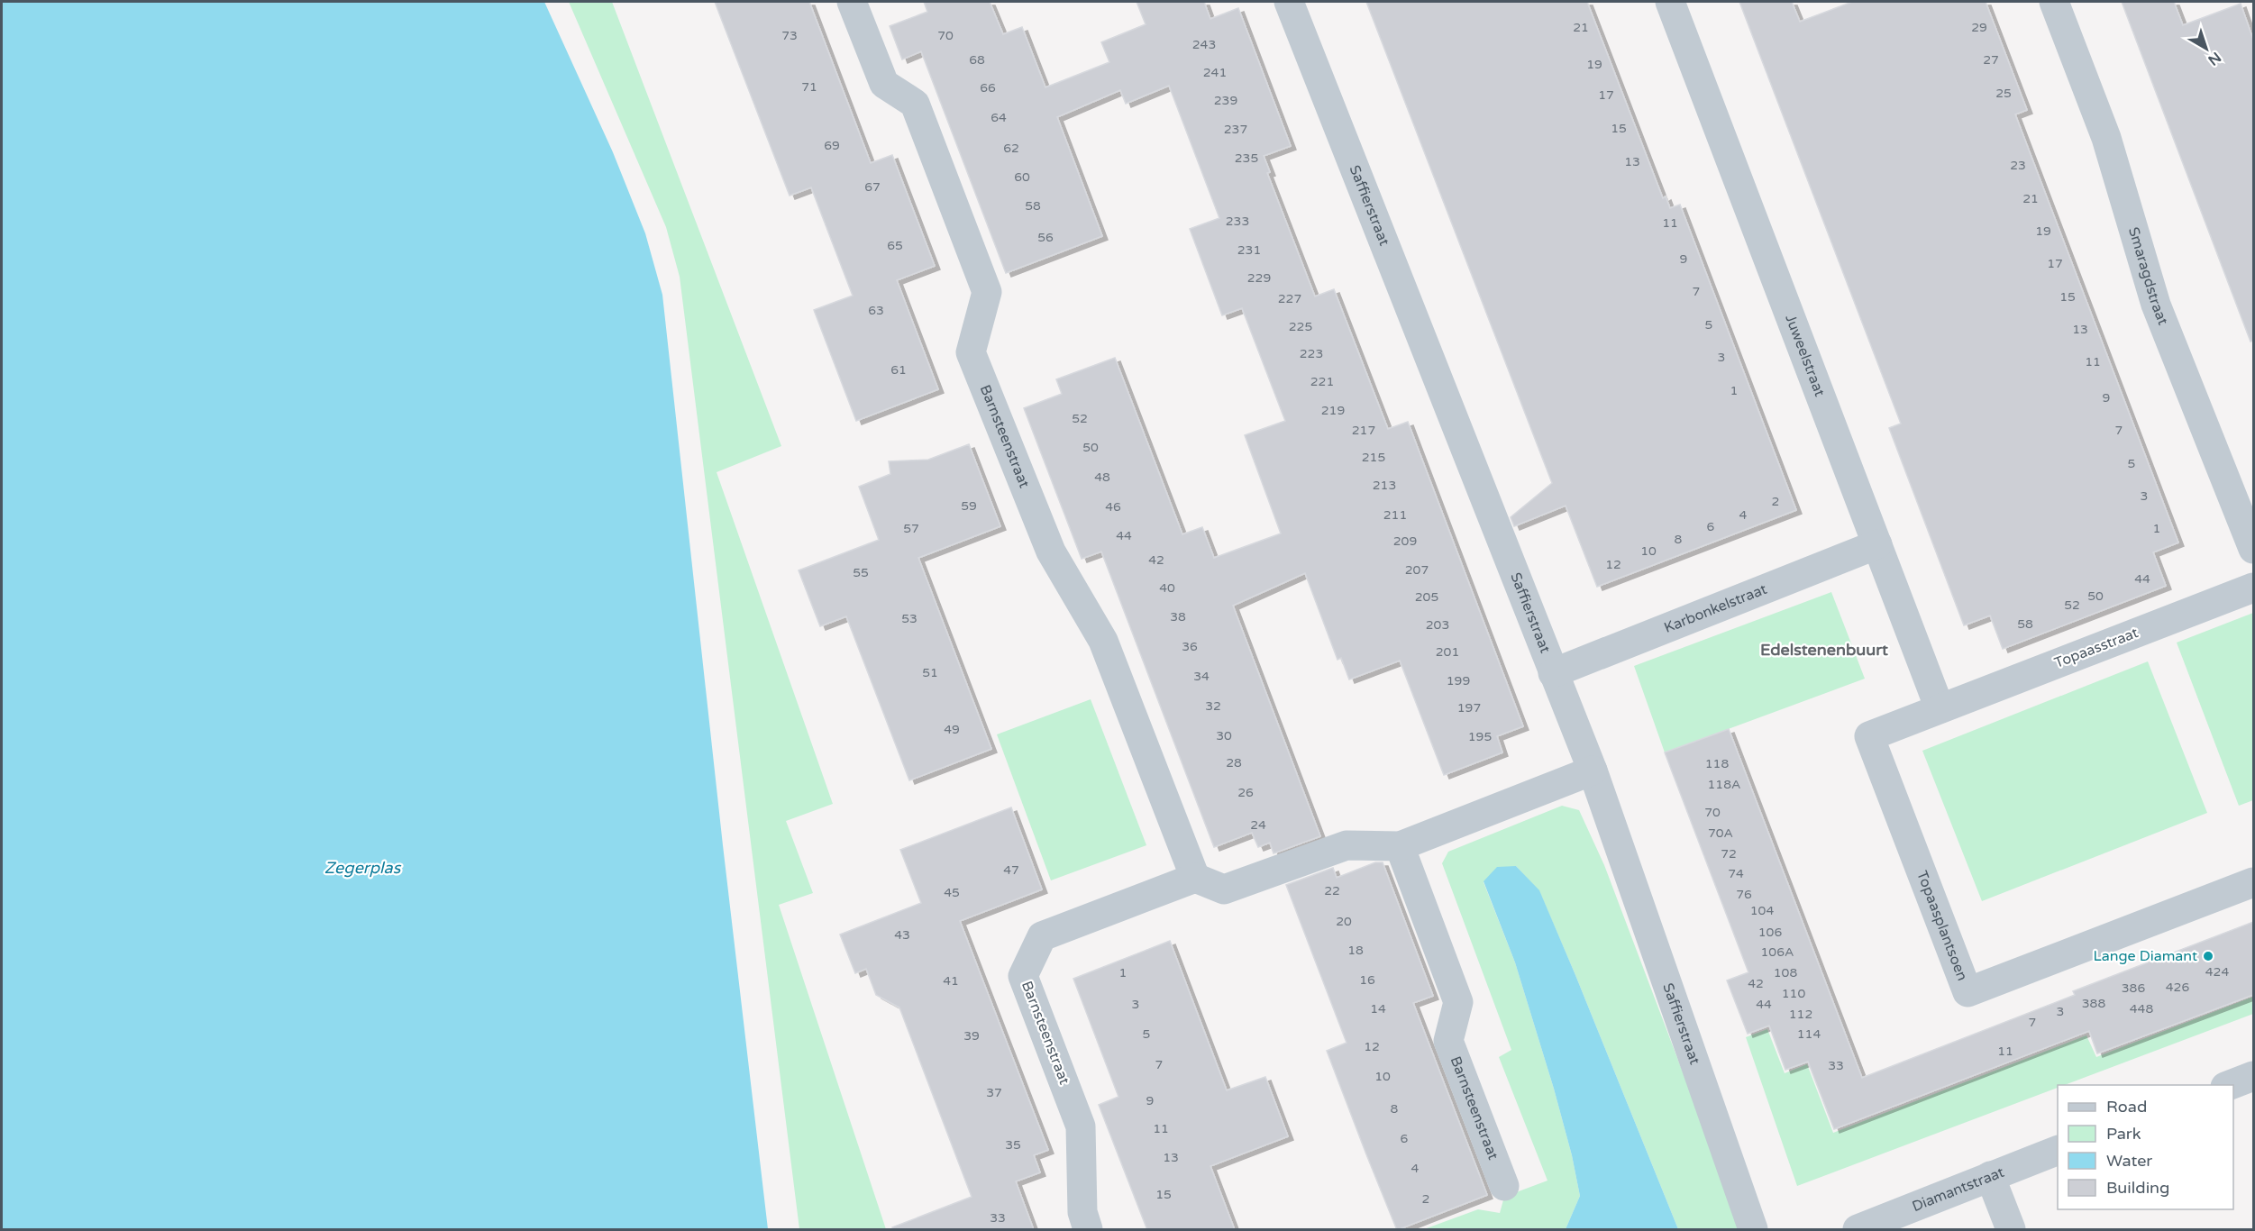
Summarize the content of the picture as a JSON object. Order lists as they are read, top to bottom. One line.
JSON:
{"streets":{"street":["Saffierstraat","Smaragdstraat","Juweelstraat","Barnsteenstraat","Karbonkelstraat","Topaasstraat","Topaasplantsoen","Diamantstraat"]},"crossings":[["Saffierstraat","Karbonkelstraat"],["Juweelstraat","Karbonkelstraat"],["Juweelstraat","Topaasstraat"],["Juweelstraat","Topaasplantsoen"],["Topaasstraat","Topaasplantsoen"]],"districts":["Edelstenenbuurt"],"water":["Zegerplas"],"places":["Lange Diamant"],"house_numbers":["21","29","73","70","243","68","27","19","241","71","66","25","17","239","64","15","237","69","62","235","13","23","60","67","21","58","233","11","19","56","65","231","9","17","229","7","15","227","63","5","225","13","223","3","11","61","221","1","9","219","52","217","7","50","215","5","48","213","3","2","59","46","211","4","6","57","1","44","8","209","10","42","12","207","55","44","40","50","205","52","38","53","58","203","36","201","51","34","199","32","197","49","30","195","28","118","118A","26","70","24","70A","72","47","74","22","45","76","104","20","106","43","18","106A","424","1","108","16","41","42","426","386","110","388","3","44","14","448","3","112","7","5","114","39","12","11","7","33","10","37","9","8","11","6","35","13","4","15","2","33"],"legend":["Road","Park","Water","Building"],"north":"bottom right"}
